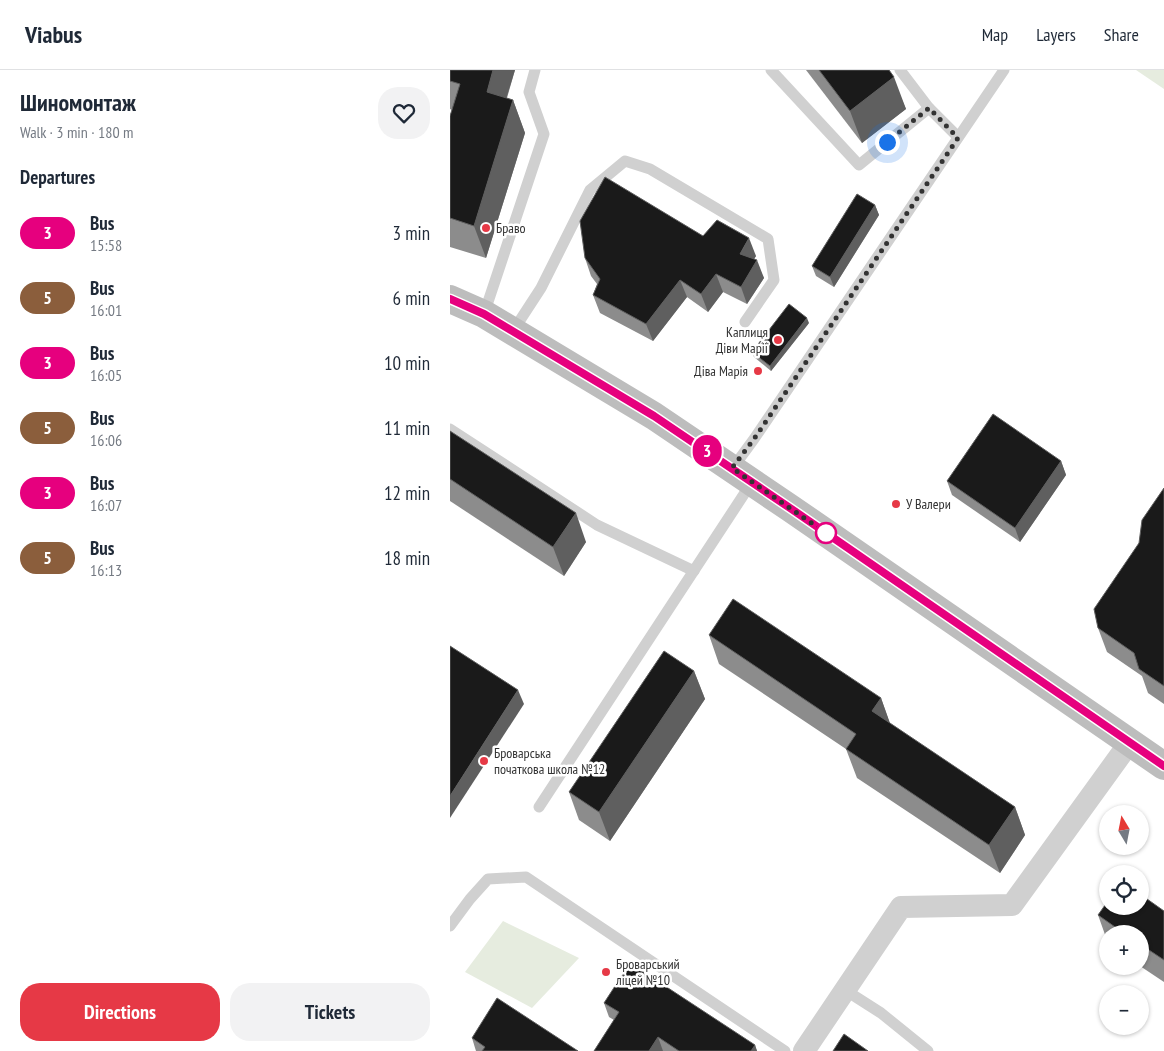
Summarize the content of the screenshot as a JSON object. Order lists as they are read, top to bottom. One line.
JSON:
{"places":["Браво","Каплиця Діви Марії","Діва Марія","У Валери","Броварська початкова школа №12","Броварський ліцей №10"],"lines":["bus line 3"],"north":"top","page":{"header":"Viabus","nav":["Map","Layers","Share"],"heading":[["Шиномонтаж","Walk · 3 min · 180 m"],"Departures"],"on_map":"3","list":[{"mark":"3","name":"Bus","note":"15:58","value":"3 min"},{"mark":"5","name":"Bus","note":"16:01","value":"6 min"},{"mark":"3","name":"Bus","note":"16:05","value":"10 min"},{"mark":"5","name":"Bus","note":"16:06","value":"11 min"},{"mark":"3","name":"Bus","note":"16:07","value":"12 min"},{"mark":"5","name":"Bus","note":"16:13","value":"18 min"}],"map_buttons":["+","−"],"buttons":["Directions","Tickets"]}}
